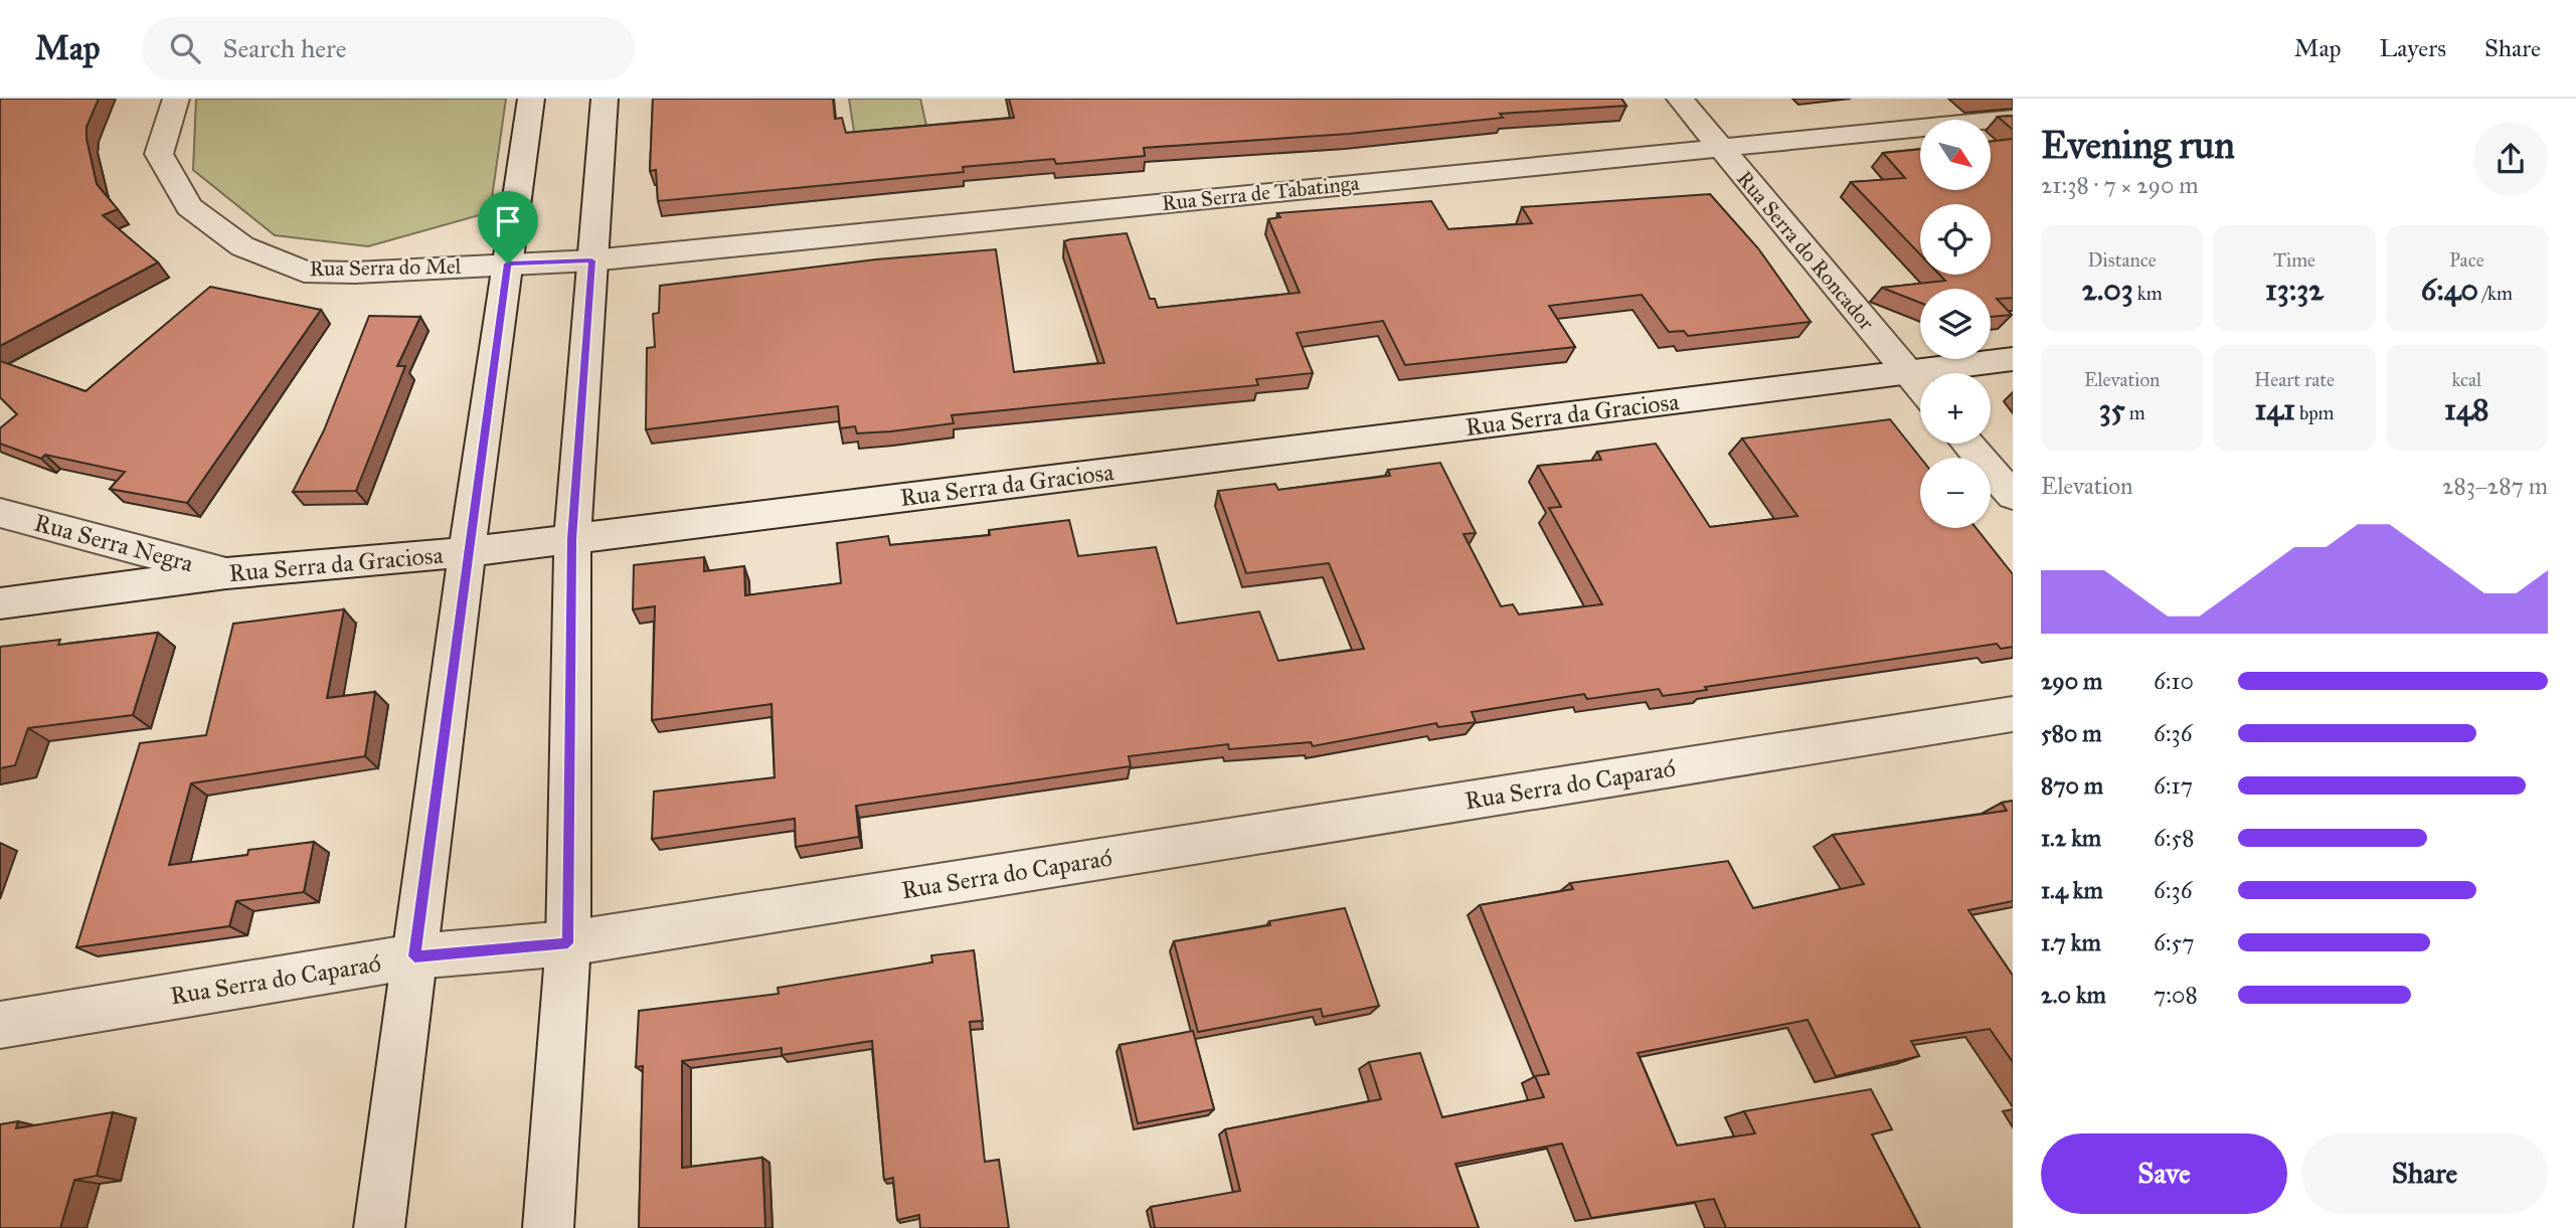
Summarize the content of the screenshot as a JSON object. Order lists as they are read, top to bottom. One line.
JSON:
{"streets":{"street":["Rua Serra de Tabatinga","Rua Serra do Roncador","Rua Serra do Mel","Rua Serra da Graciosa","Rua Serra Negra","Rua Serra do Caparaó"]},"crossings":[["Rua Serra de Tabatinga","Rua Serra do Roncador"],["Rua Serra de Tabatinga","Rua Serra do Mel"],["Rua Serra do Roncador","Rua Serra da Graciosa"],["Rua Serra da Graciosa","Rua Serra Negra"]],"north":"bottom right","page":{"header":"Map","search":"Search here","nav":["Map","Layers","Share"],"heading":["Evening run","21:38 · 7 × 290 m"],"map_buttons":["+","−"],"stats":[["Distance","2.03 km"],["Time","13:32"],["Pace","6:40 /km"],["Elevation","35 m"],["Heart rate","141 bpm"],["kcal","148"]],"chart":["Elevation","283–287 m"],"list":[{"name":"290 m","note":"6:10"},{"name":"580 m","note":"6:36"},{"name":"870 m","note":"6:17"},{"name":"1.2 km","note":"6:58"},{"name":"1.4 km","note":"6:36"},{"name":"1.7 km","note":"6:57"},{"name":"2.0 km","note":"7:08"}],"buttons":["Save","Share"]}}
